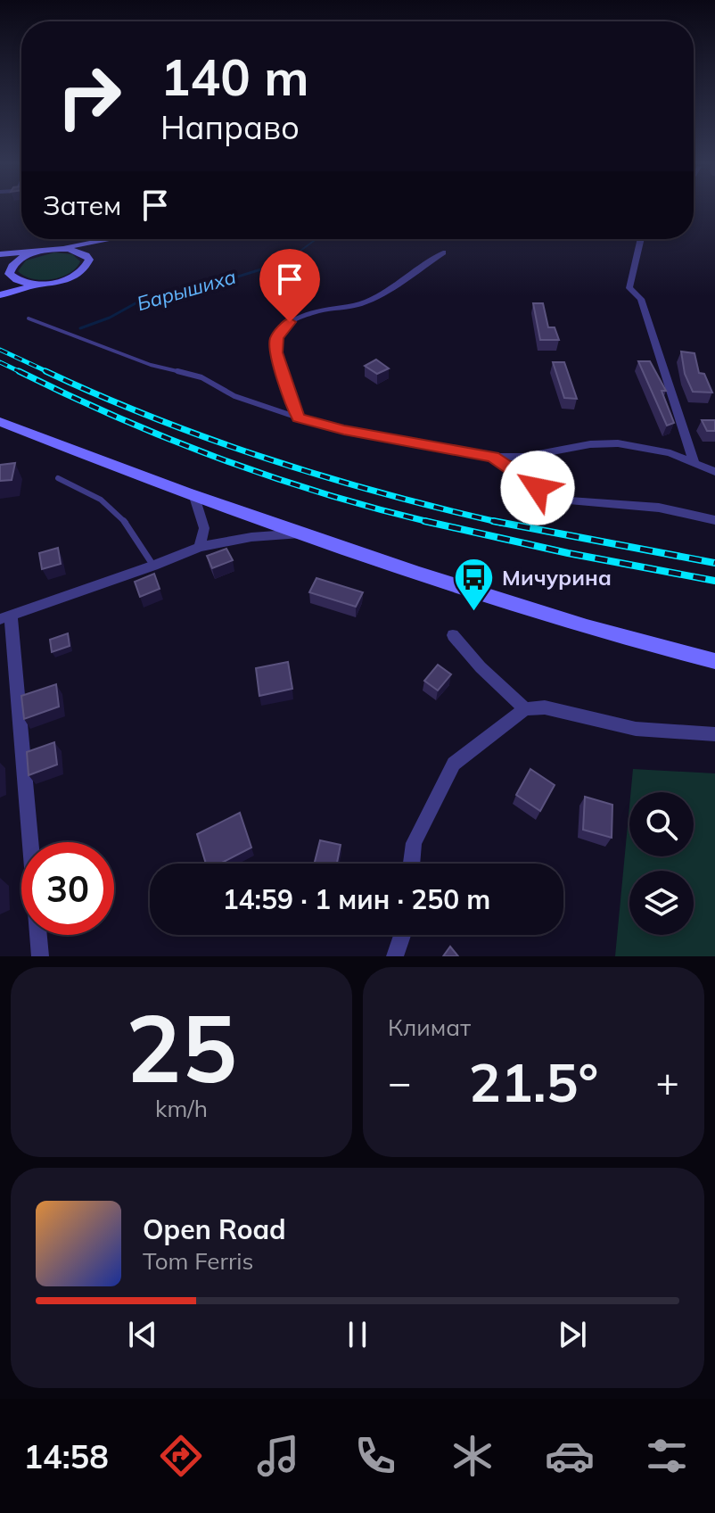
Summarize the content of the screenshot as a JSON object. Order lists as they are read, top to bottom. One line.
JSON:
{"water":["Барышиха"],"places":{"bus stop":["Мичурина"]},"page":{"turn":["140 m","Направо"],"then":"Затем","limit":"30","trip":"14:59 · 1 мин · 250 m","tile":[["25","km/h"],"Климат"],"heat":["−","21.5°","+"],"song":["Open Road","Tom Ferris"],"tabs":"14:58"}}
